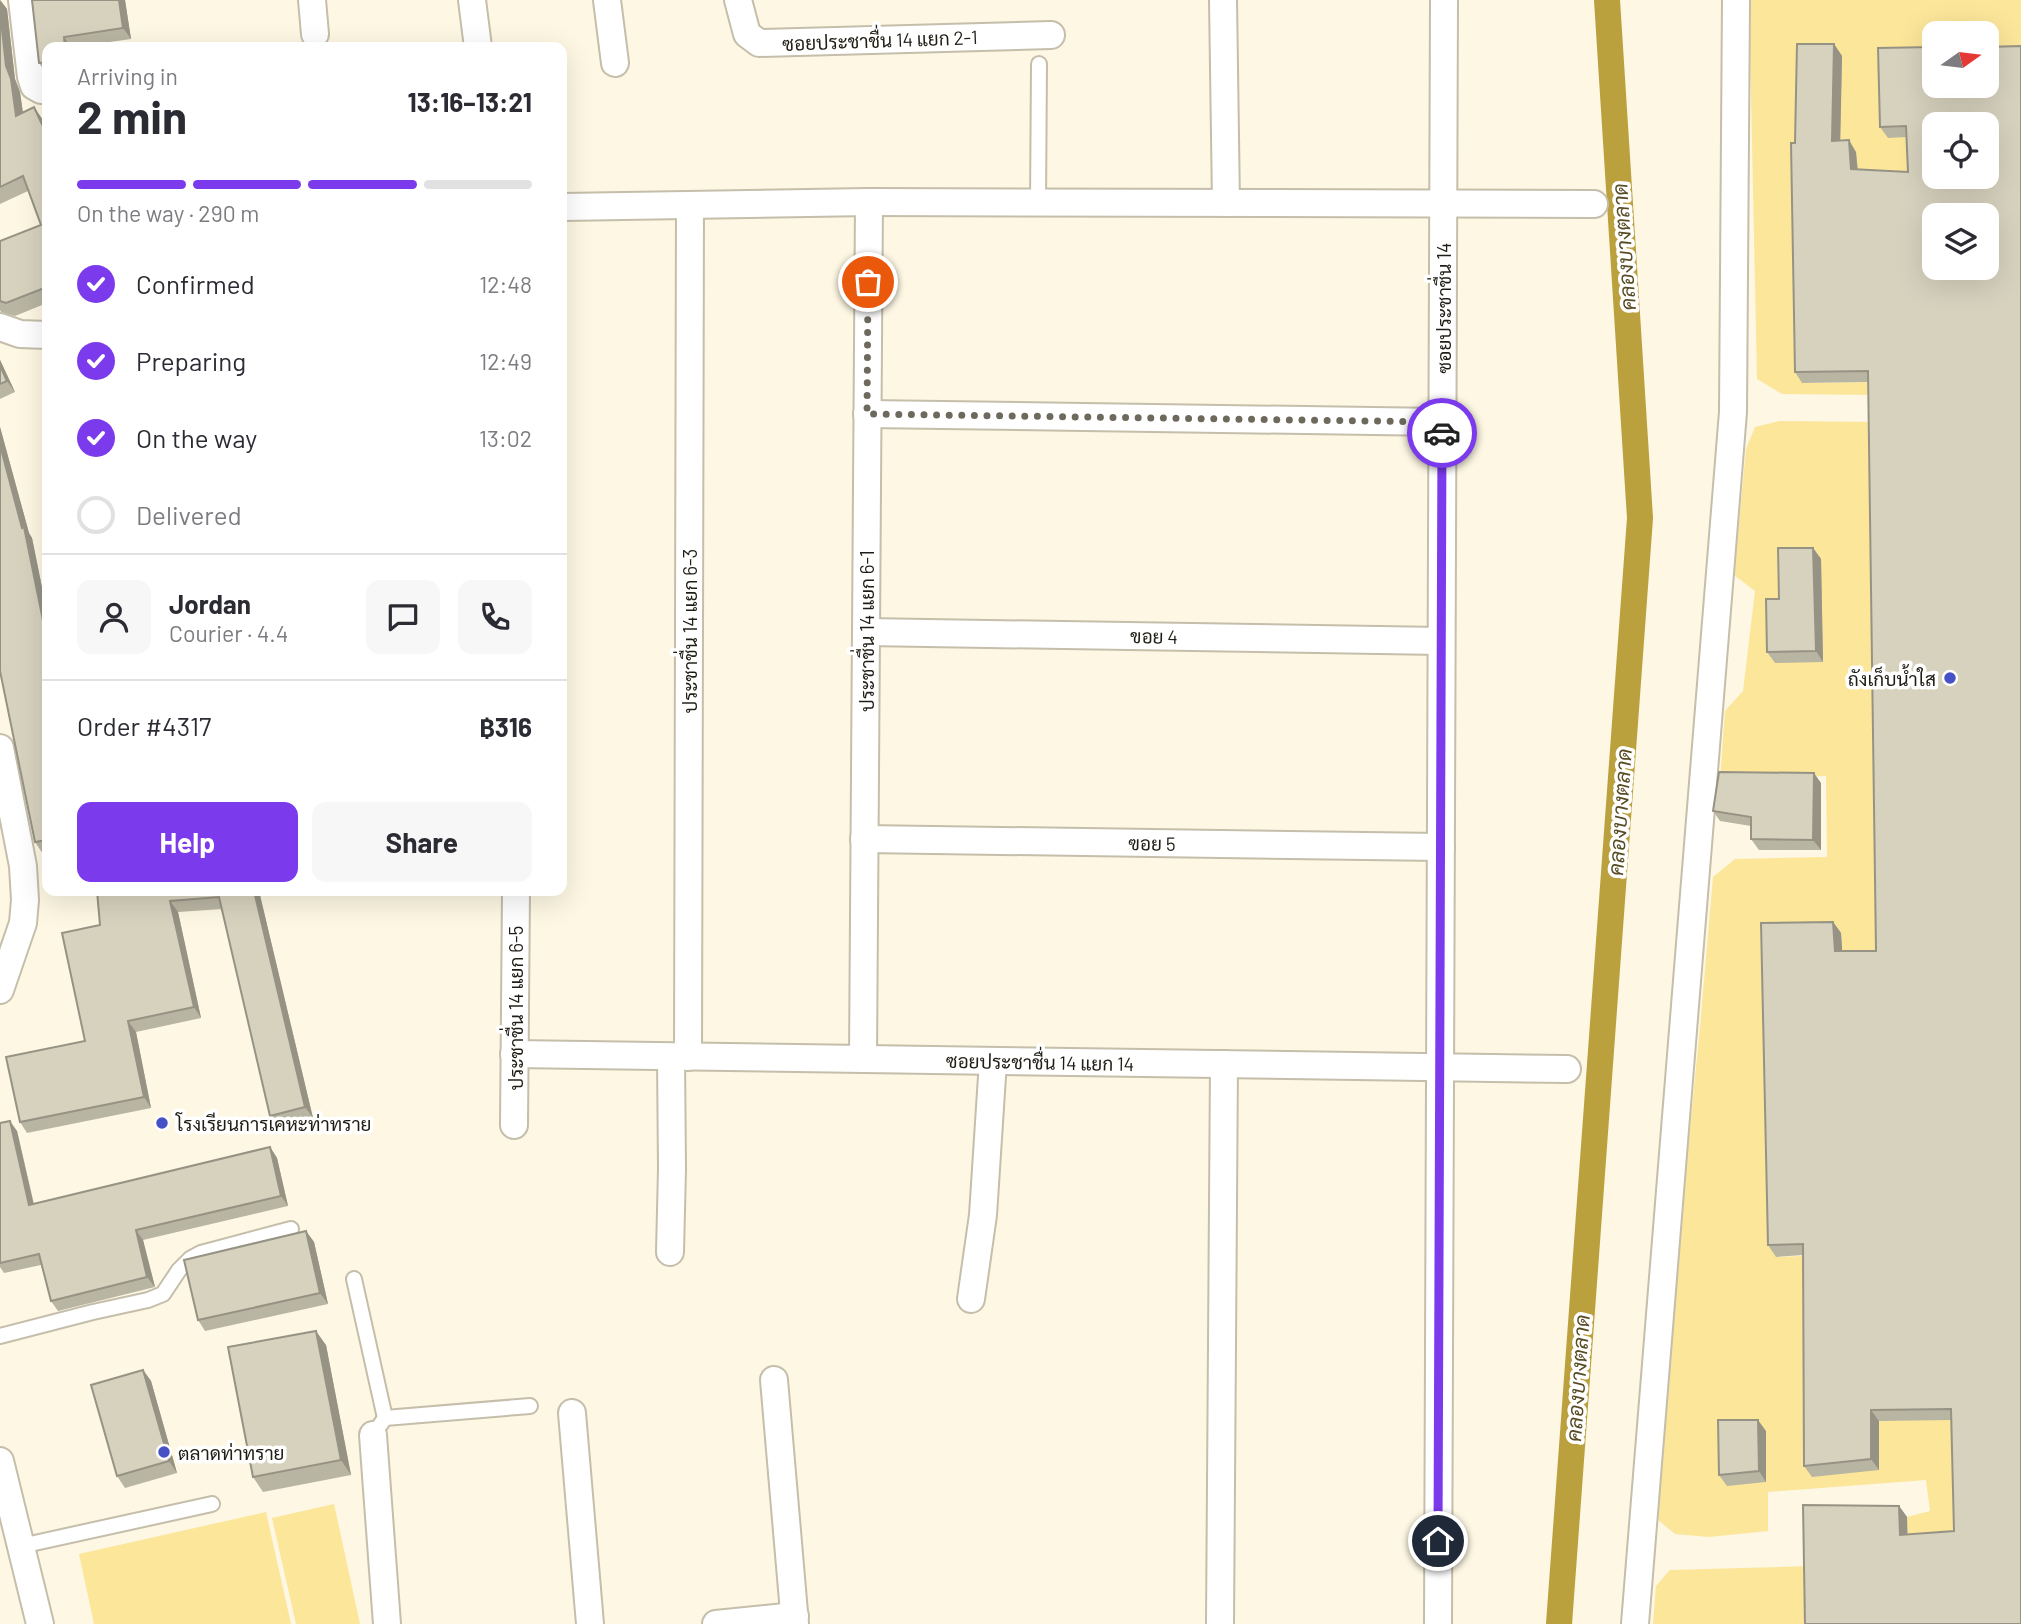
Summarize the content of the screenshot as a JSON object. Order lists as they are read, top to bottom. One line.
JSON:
{"streets":{"street":["ซอยประชาชื่น 14 แยก 2-1","ซอยประชาชื่น 14","ประชาชื่น 14 แยก 6-3","ประชาชื่น 14 แยก 6-1","ขอย 4","ฃอย 5","ประชาชื่น 14 แยก 6-5","ซอยประชาชื่น 14 แยก 14"]},"crossings":[["ซอยประชาชื่น 14","ขอย 4"],["ซอยประชาชื่น 14","ฃอย 5"],["ซอยประชาชื่น 14","ซอยประชาชื่น 14 แยก 14"],["ประชาชื่น 14 แยก 6-3","ซอยประชาชื่น 14 แยก 14"],["ประชาชื่น 14 แยก 6-1","ขอย 4"],["ประชาชื่น 14 แยก 6-1","ฃอย 5"],["ประชาชื่น 14 แยก 6-1","ซอยประชาชื่น 14 แยก 14"],["ประชาชื่น 14 แยก 6-5","ซอยประชาชื่น 14 แยก 14"]],"water":["คลองบางตลาด"],"places":["ถังเก็บน้ำใส","โรงเรียนการเคหะท่าทราย","ตลาดท่าทราย"],"north":"right","page":{"heading":["2 min","Arriving in","13:16–13:21"],"panel":["Jordan","Courier · 4.4","Order #4317","฿316"],"bar":"On the way · 290 m","list":[["Confirmed","12:48"],["Preparing","12:49"],["On the way","13:02"],"Delivered"],"buttons":["Help","Share"]}}
